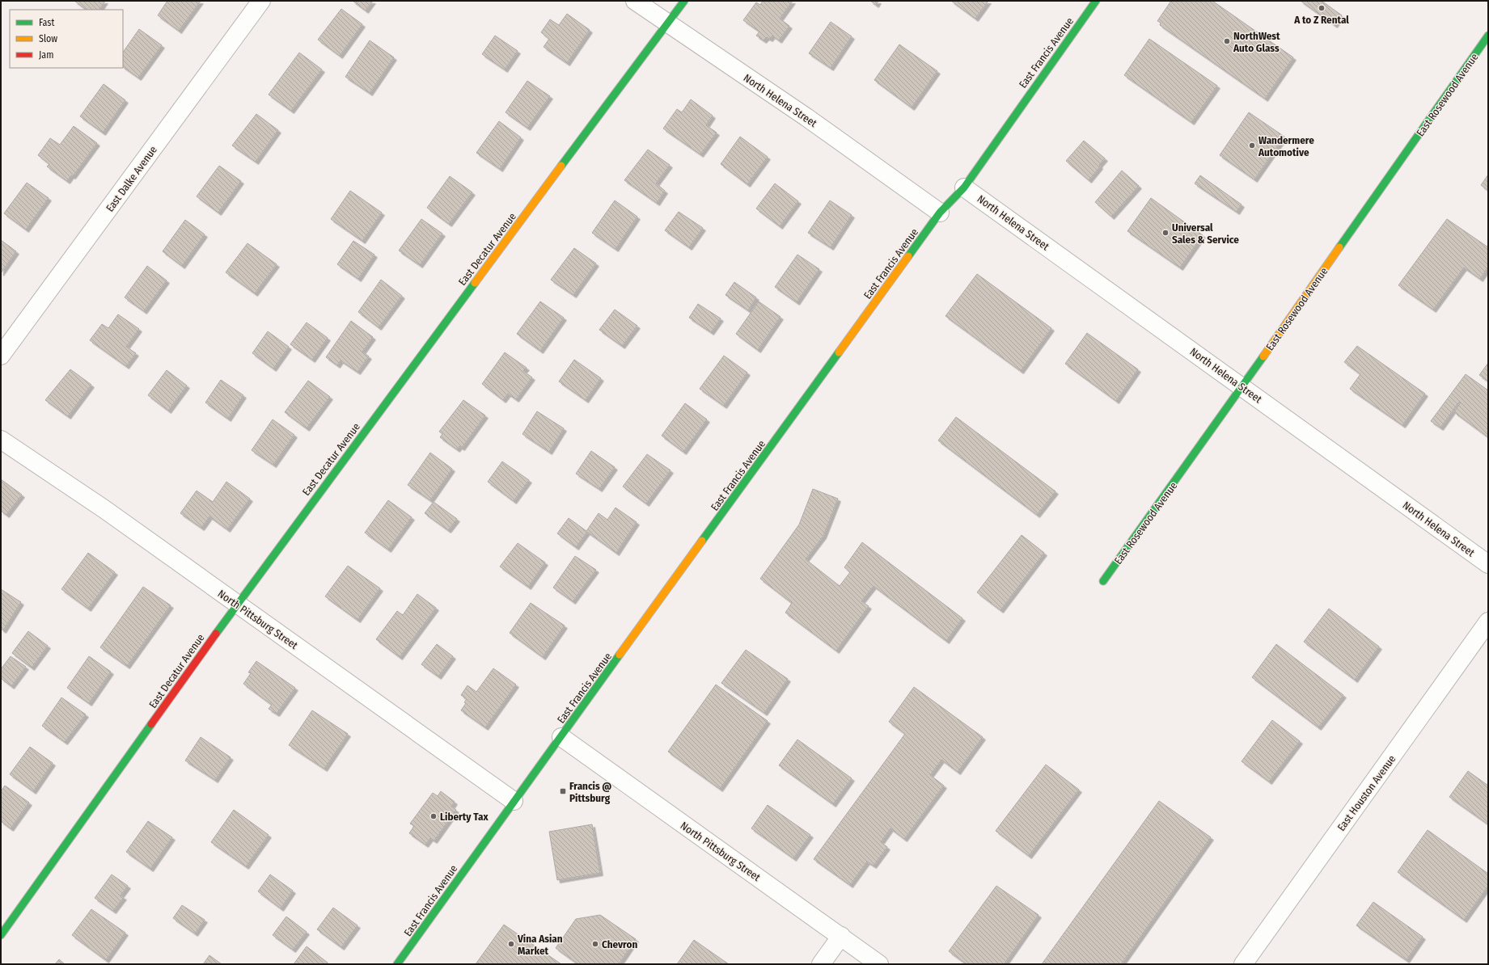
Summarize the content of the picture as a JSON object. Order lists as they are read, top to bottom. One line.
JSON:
{"streets":{"street":["East Francis Avenue","East Rosewood Avenue","North Helena Street","East Dalke Avenue","East Decatur Avenue","North Pittsburg Street","East Houston Avenue"]},"crossings":[["East Francis Avenue","North Helena Street"],["East Francis Avenue","North Pittsburg Street"],["East Rosewood Avenue","North Helena Street"],["North Helena Street","East Decatur Avenue"],["East Decatur Avenue","North Pittsburg Street"]],"places":{"other":["A to Z Rental","NorthWest Auto Glass","Wandermere Automotive","Universal Sales & Service","Liberty Tax","Vina Asian Market","Chevron"],"transit":["Francis @ Pittsburg"]},"legend":["Fast","Slow","Jam"]}
